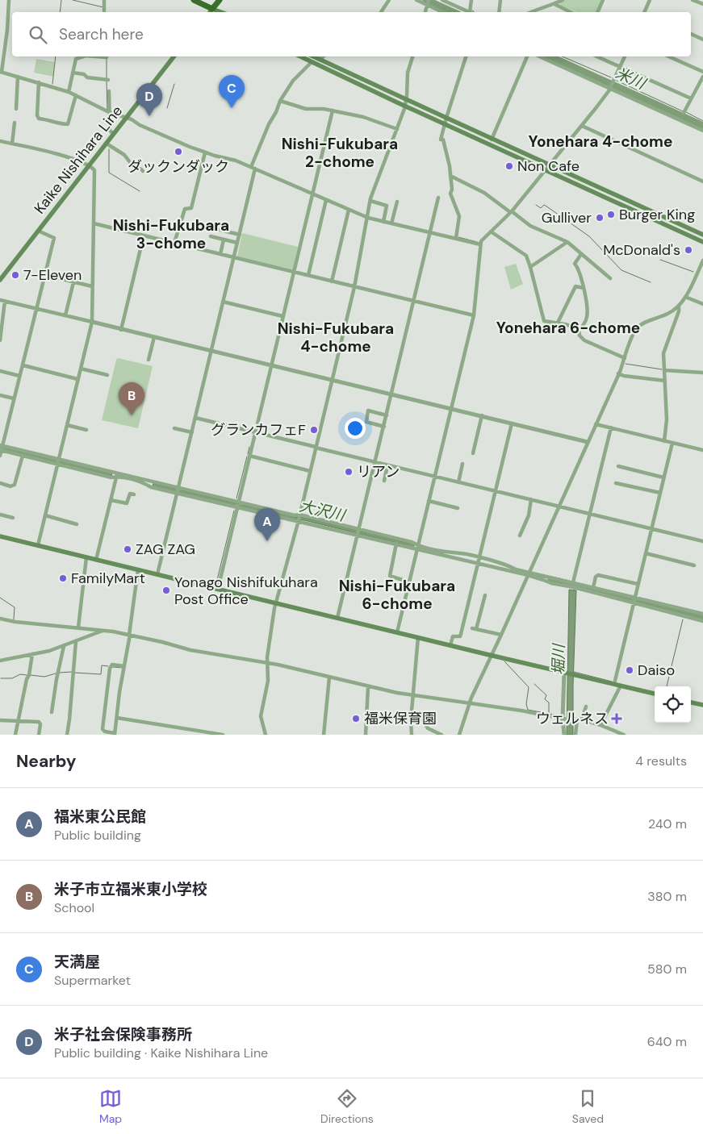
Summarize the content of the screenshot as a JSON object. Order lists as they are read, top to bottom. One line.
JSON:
{"streets":{"main road":["Kaike Nishihara Line"]},"districts":["Yonehara 4-chome","Nishi-Fukubara 2-chome","Nishi-Fukubara 3-chome","Yonehara 6-chome","Nishi-Fukubara 4-chome","Nishi-Fukubara 6-chome"],"water":["米川","大沢川","堀川"],"places":{"other":["ダックンダック","Non Cafe","Burger King","Gulliver","McDonald's","7-Eleven","グランカフェF","リアン","ZAG ZAG","FamilyMart","Yonago Nishifukuhara Post Office","Daiso","福米保育園"],"health":["ウェルネス"]},"page":{"search":"Search here","pins":["C","D","B","A"],"heading":["Nearby","4 results"],"list":[{"mark":"A","name":"福米東公民館","note":"Public building","value":"240 m"},{"mark":"B","name":"米子市立福米東小学校","note":"School","value":"380 m"},{"mark":"C","name":"天満屋","note":"Supermarket","value":"580 m"},{"mark":"D","name":"米子社会保険事務所","note":"Public building · Kaike Nishihara Line","value":"640 m"}],"nav":["Map","Directions","Saved"]}}
